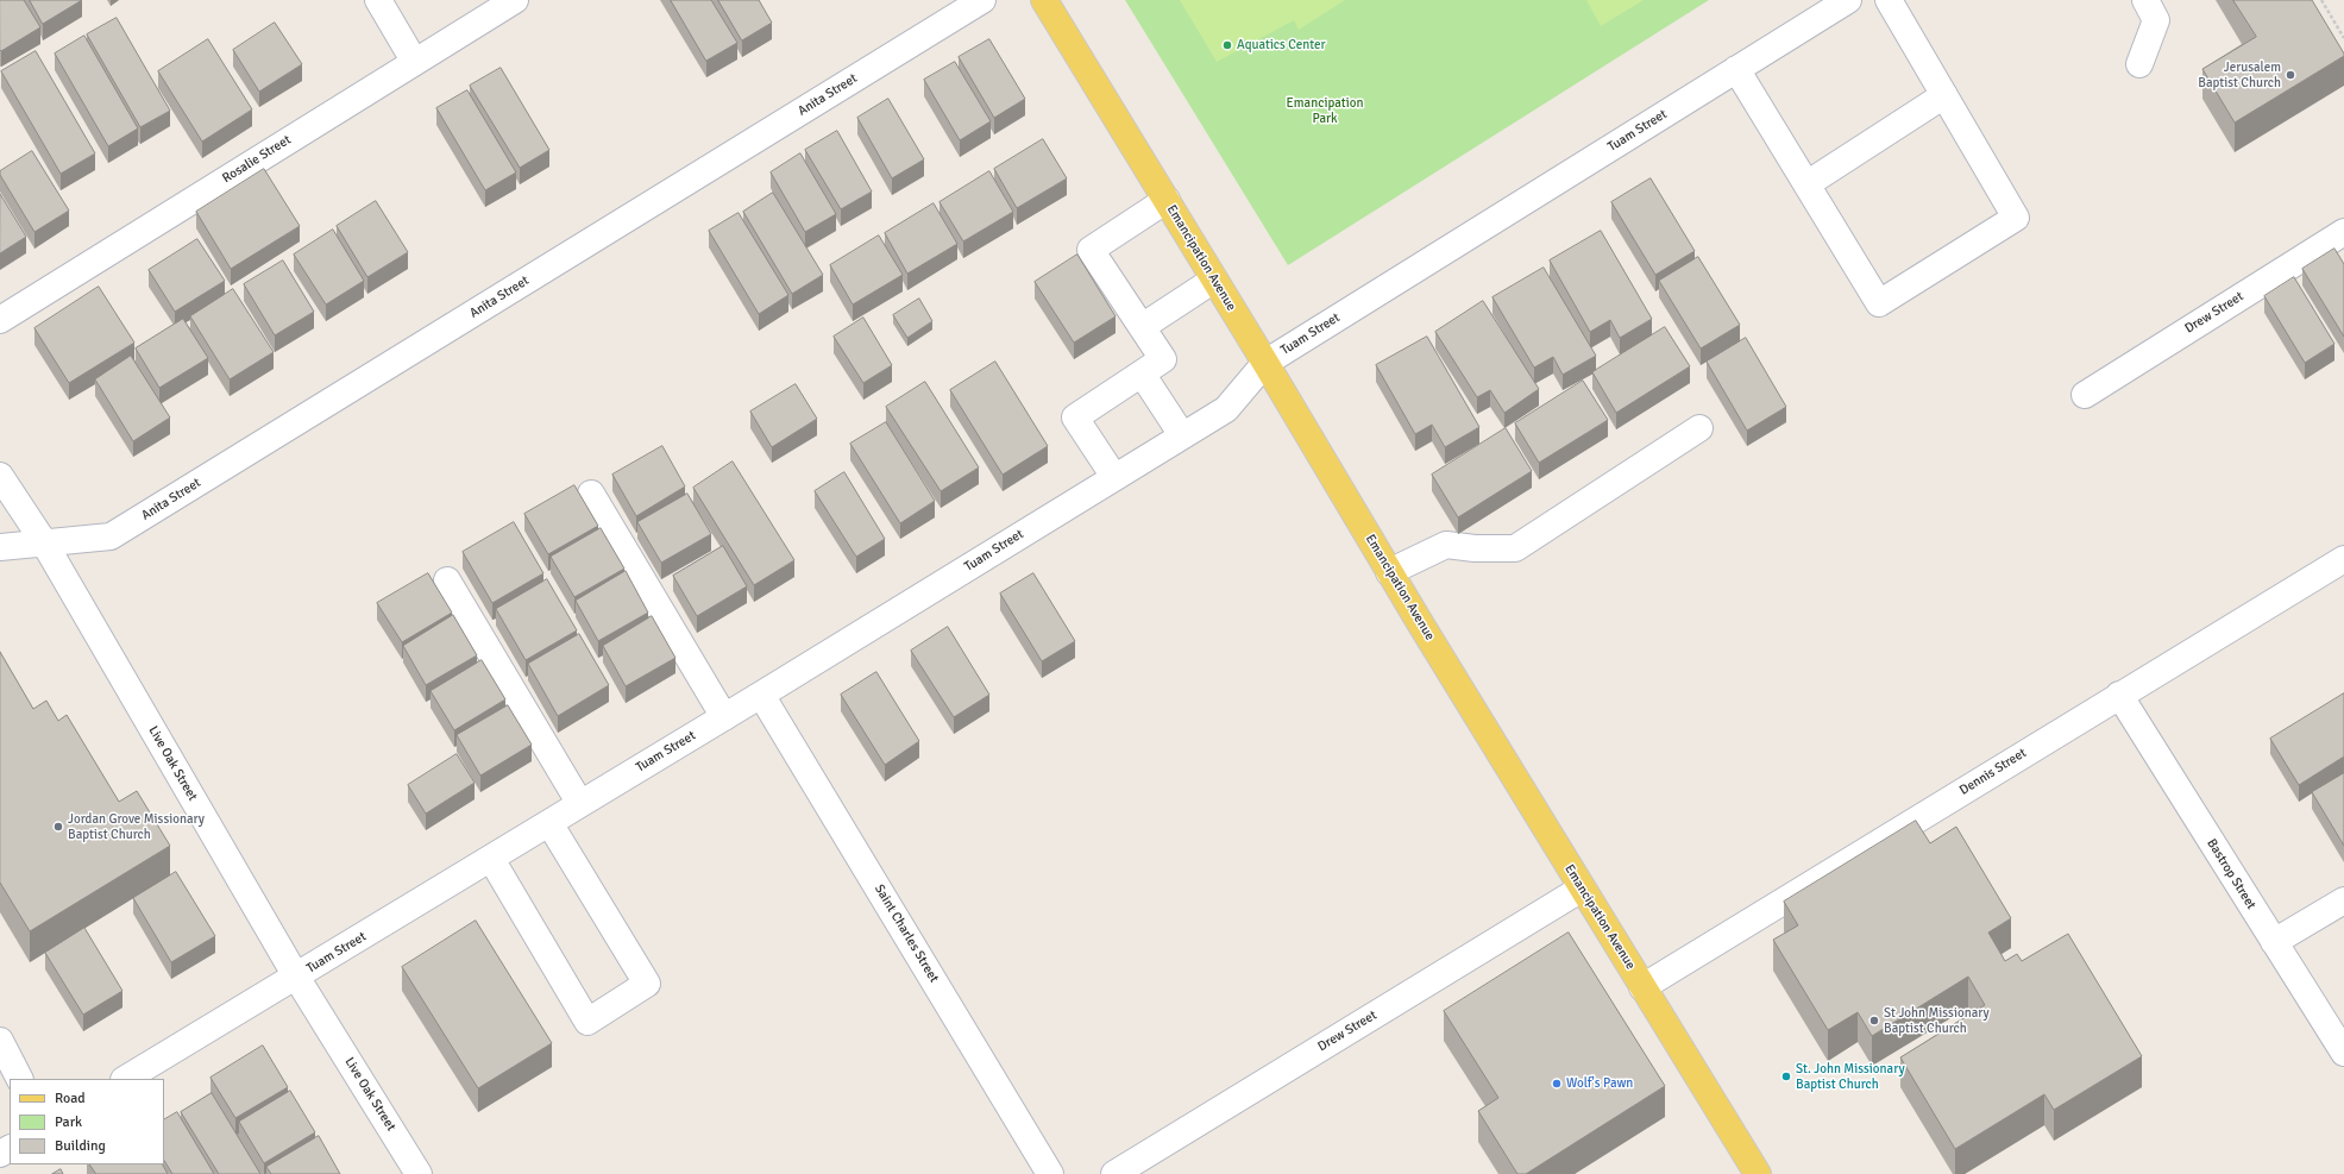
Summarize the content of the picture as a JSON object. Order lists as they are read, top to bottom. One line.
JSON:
{"streets":{"main road":["Emancipation Avenue"],"street":["Anita Street","Tuam Street","Rosalie Street","Drew Street","Live Oak Street","Dennis Street","Bastrop Street","Saint Charles Street"]},"crossings":[["Anita Street","Live Oak Street"],["Tuam Street","Emancipation Avenue"],["Tuam Street","Live Oak Street"],["Tuam Street","Saint Charles Street"],["Emancipation Avenue","Drew Street"],["Emancipation Avenue","Dennis Street"],["Dennis Street","Bastrop Street"]],"parks":["Emancipation Park"],"places":["Aquatics Center","Jerusalem Baptist Church","Jordan Grove Missionary Baptist Church","St John Missionary Baptist Church","St. John Missionary Baptist Church","Wolf's Pawn"],"legend":["Road","Park","Building"]}
